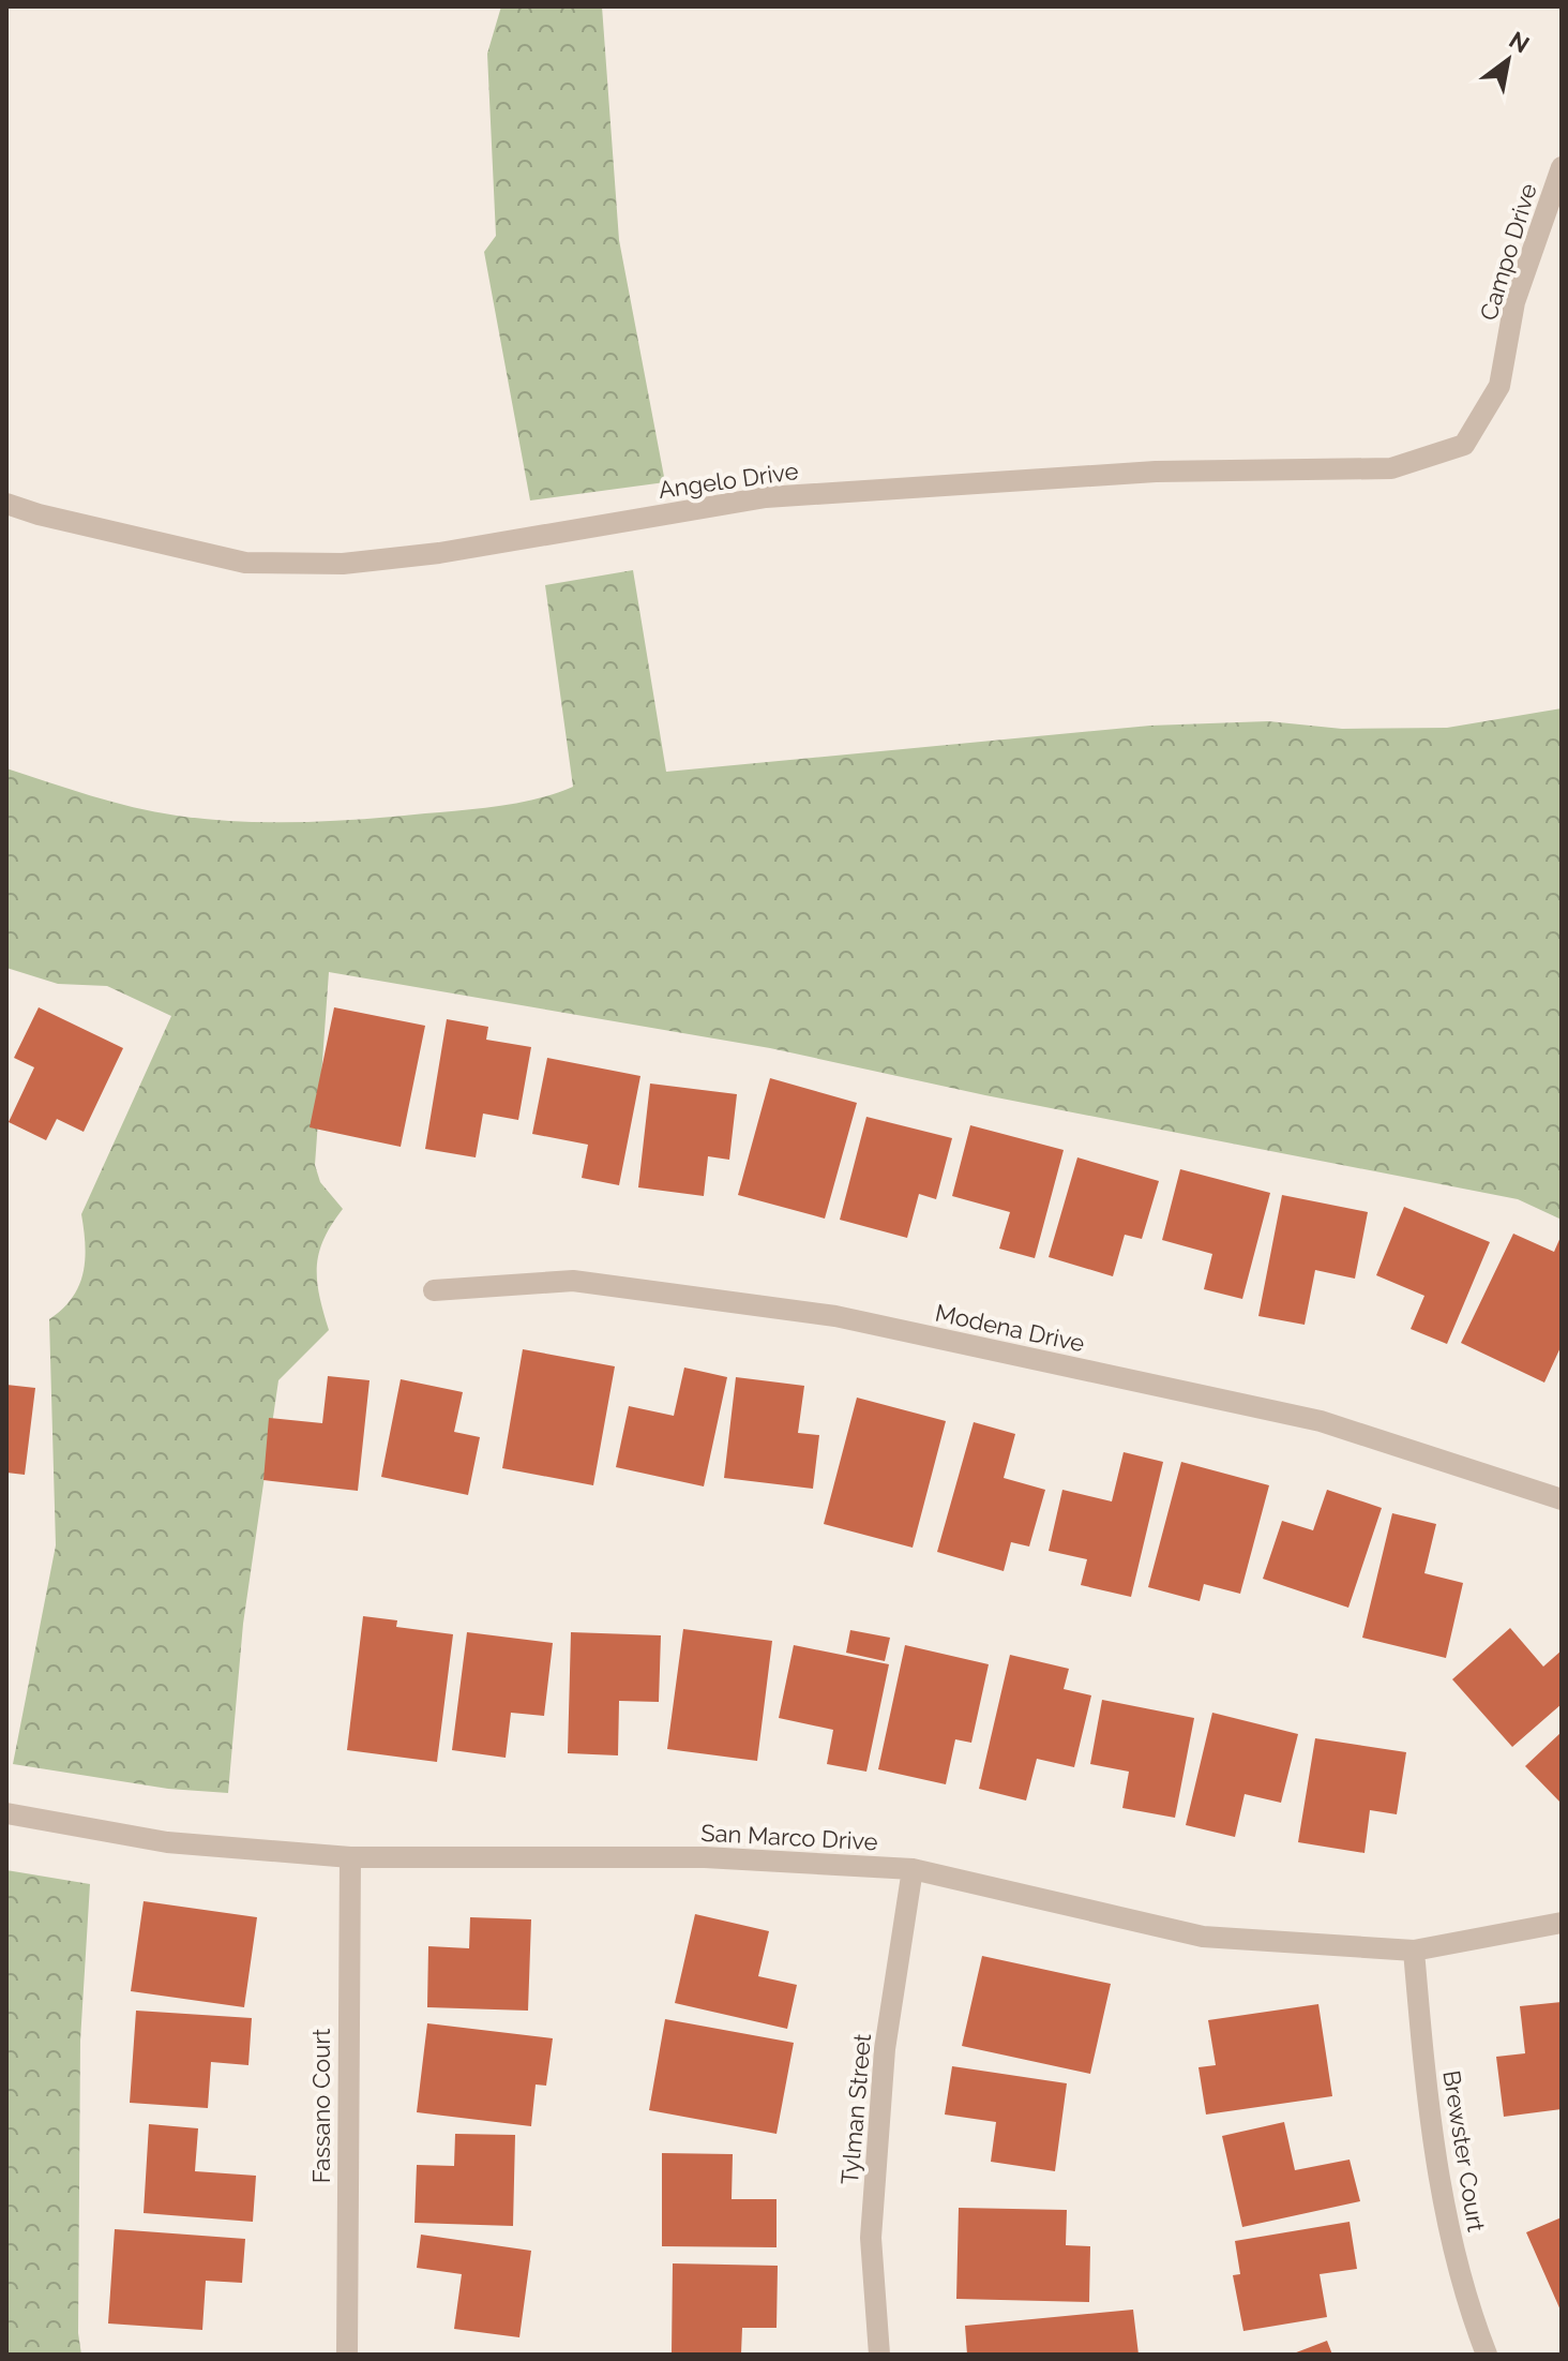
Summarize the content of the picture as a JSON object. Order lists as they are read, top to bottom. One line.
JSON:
{"streets":{"street":["Campo Drive","Angelo Drive","Modena Drive","San Marco Drive","Fassano Court","Tylman Street","Brewster Court"]},"crossings":[["Campo Drive","Angelo Drive"],["San Marco Drive","Fassano Court"],["San Marco Drive","Tylman Street"],["San Marco Drive","Brewster Court"]],"north":"top right"}
